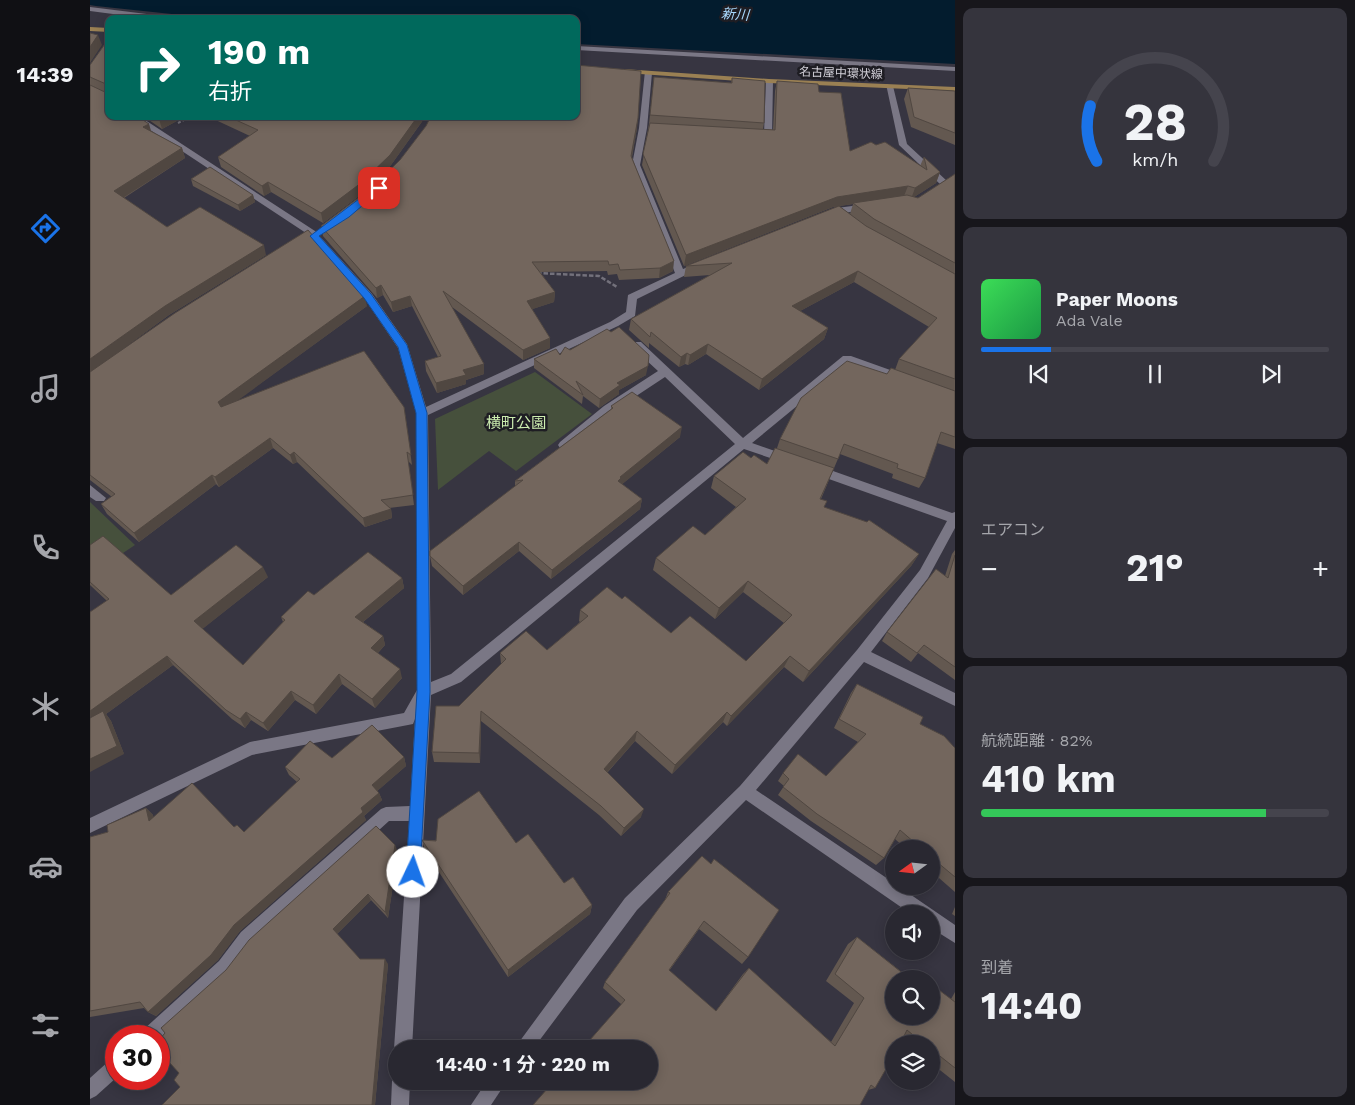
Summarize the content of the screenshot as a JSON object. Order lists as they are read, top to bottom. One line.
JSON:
{"streets":{"main road":["名古屋中環状線"]},"water":["新川"],"parks":["横町公園"],"north":"left","page":{"tabs":"14:39","turn":["190 m","右折"],"song":["Paper Moons","Ada Vale"],"tile":["エアコン",["航続距離 · 82%","410 km"],["到着","14:40"]],"heat":["−","21°","+"],"limit":"30","trip":"14:40 · 1 分 · 220 m","gauge":["28","km/h"]}}
